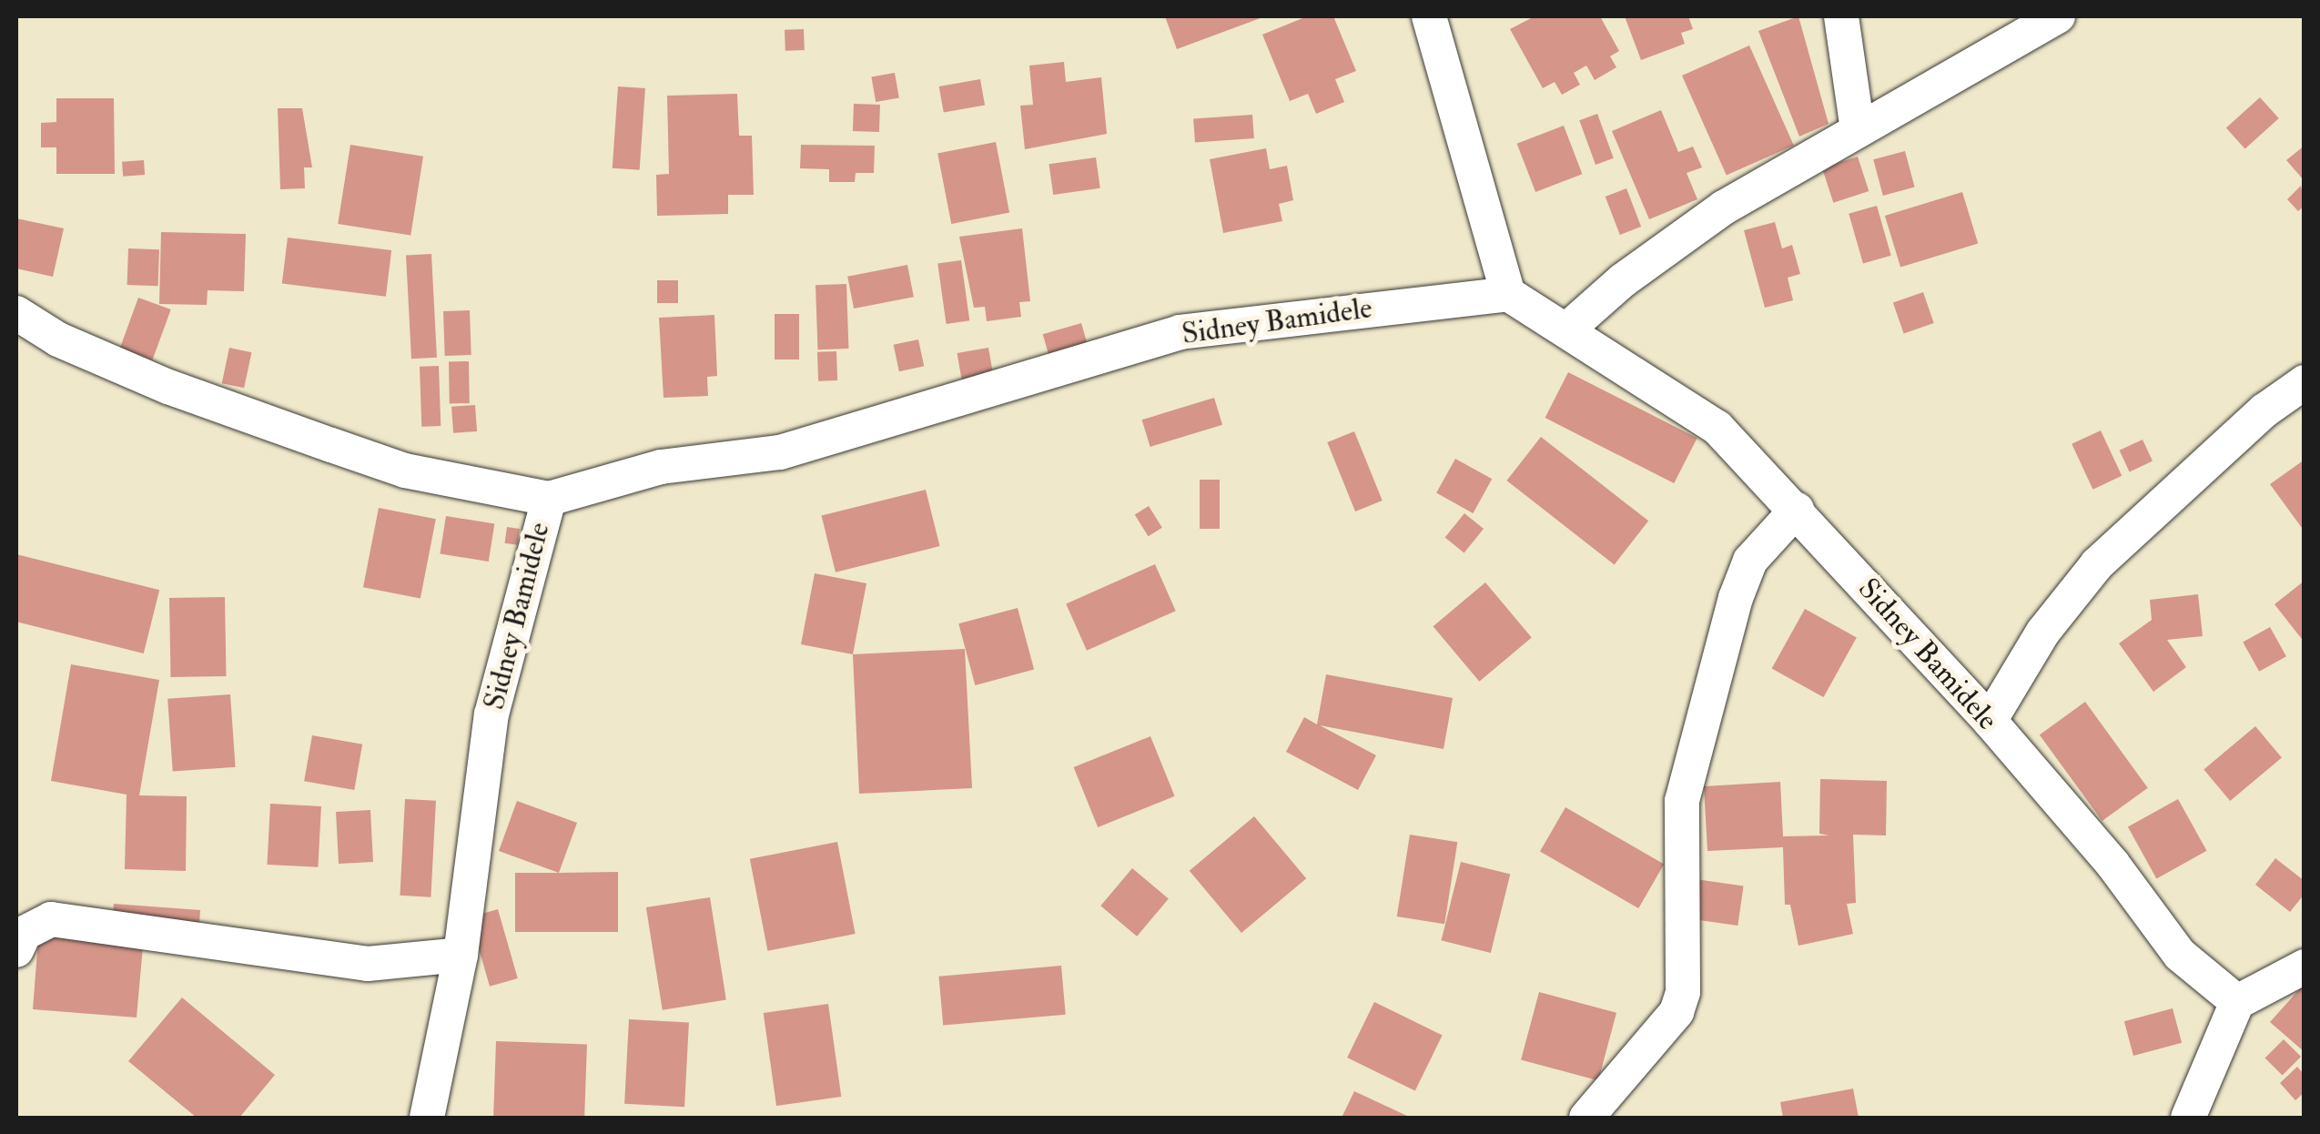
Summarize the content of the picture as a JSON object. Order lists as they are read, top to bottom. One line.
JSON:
{"streets":{"street":["Sidney Bamidele"]}}
